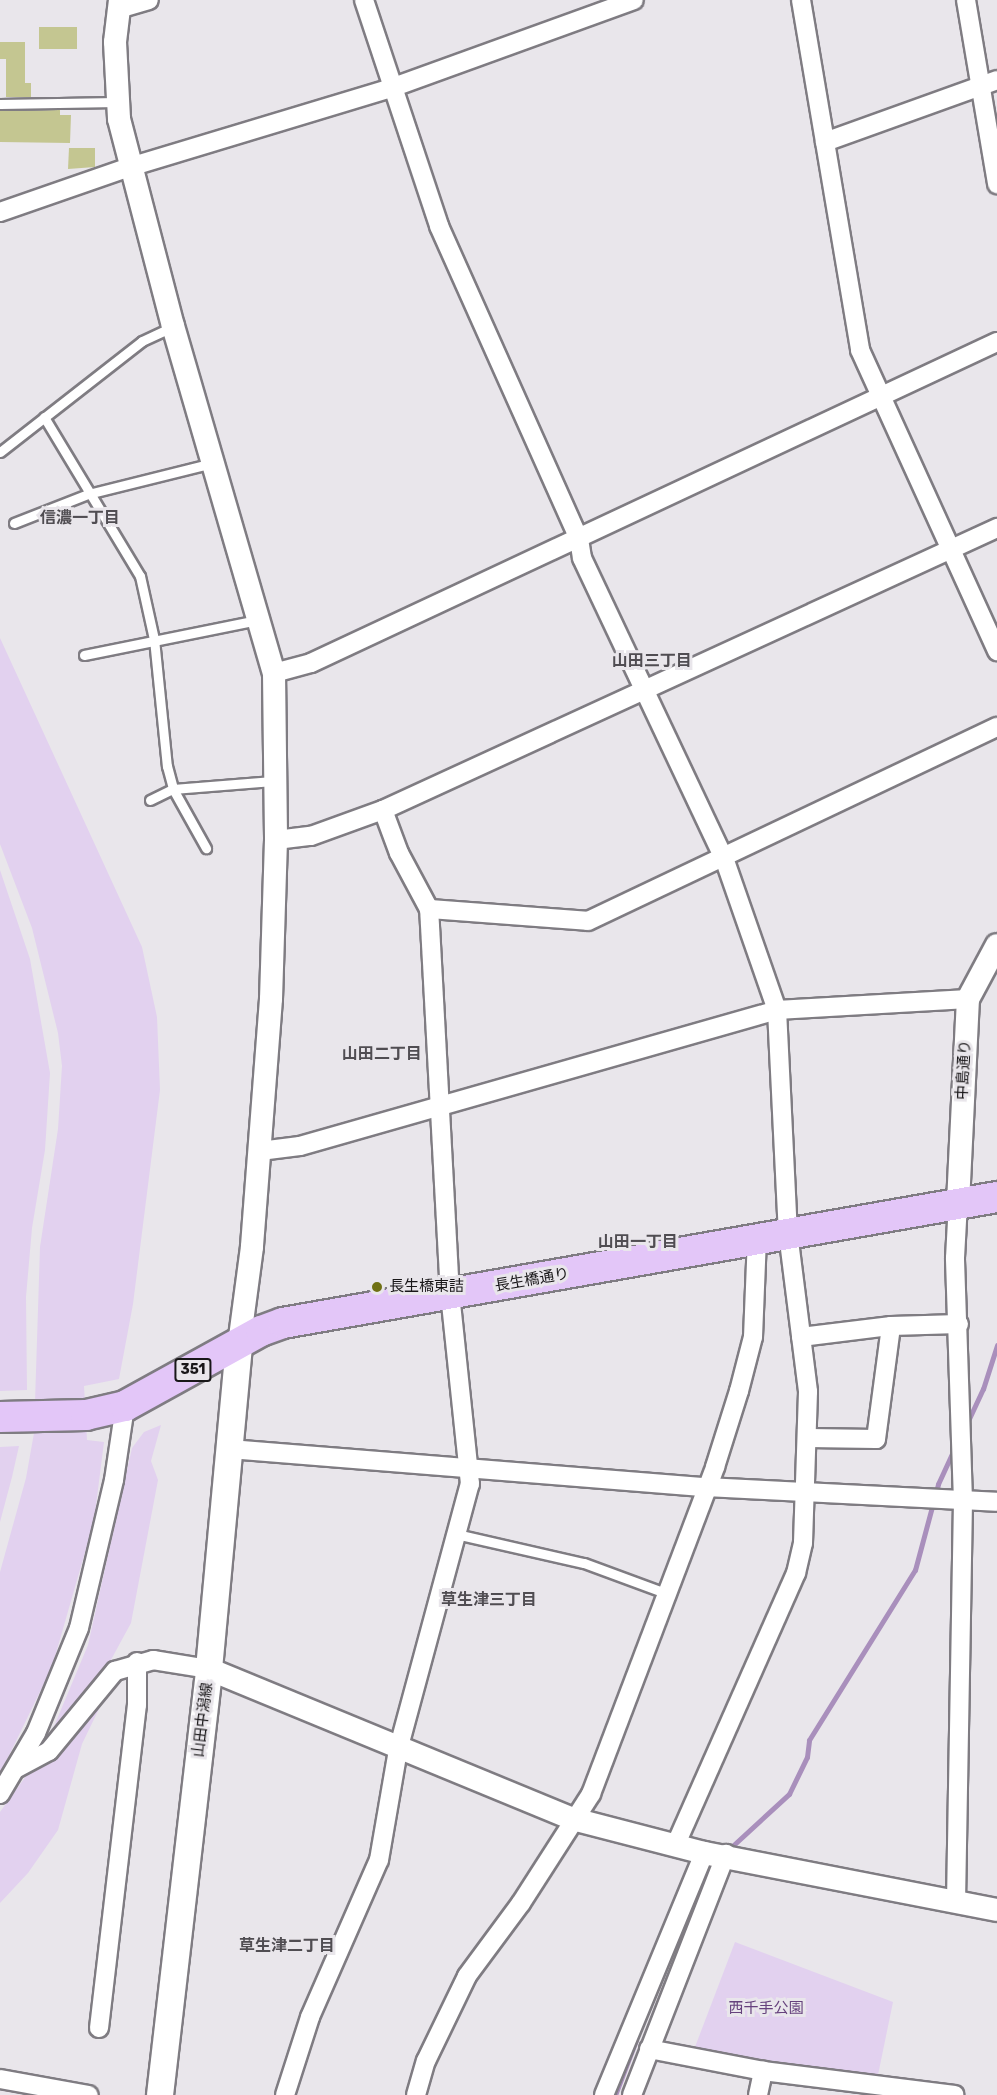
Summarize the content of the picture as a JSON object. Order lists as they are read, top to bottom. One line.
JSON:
{"streets":{"highway":["長生橋通り","351"],"main road":["山田中潟線"],"street":["中島通り"]},"crossings":[["中島通り","長生橋通り"],["長生橋通り","山田中潟線"]],"districts":["信濃一丁目","山田三丁目","山田二丁目","山田一丁目","草生津三丁目","草生津二丁目"],"parks":["西千手公園"],"places":["長生橋東詰"]}
